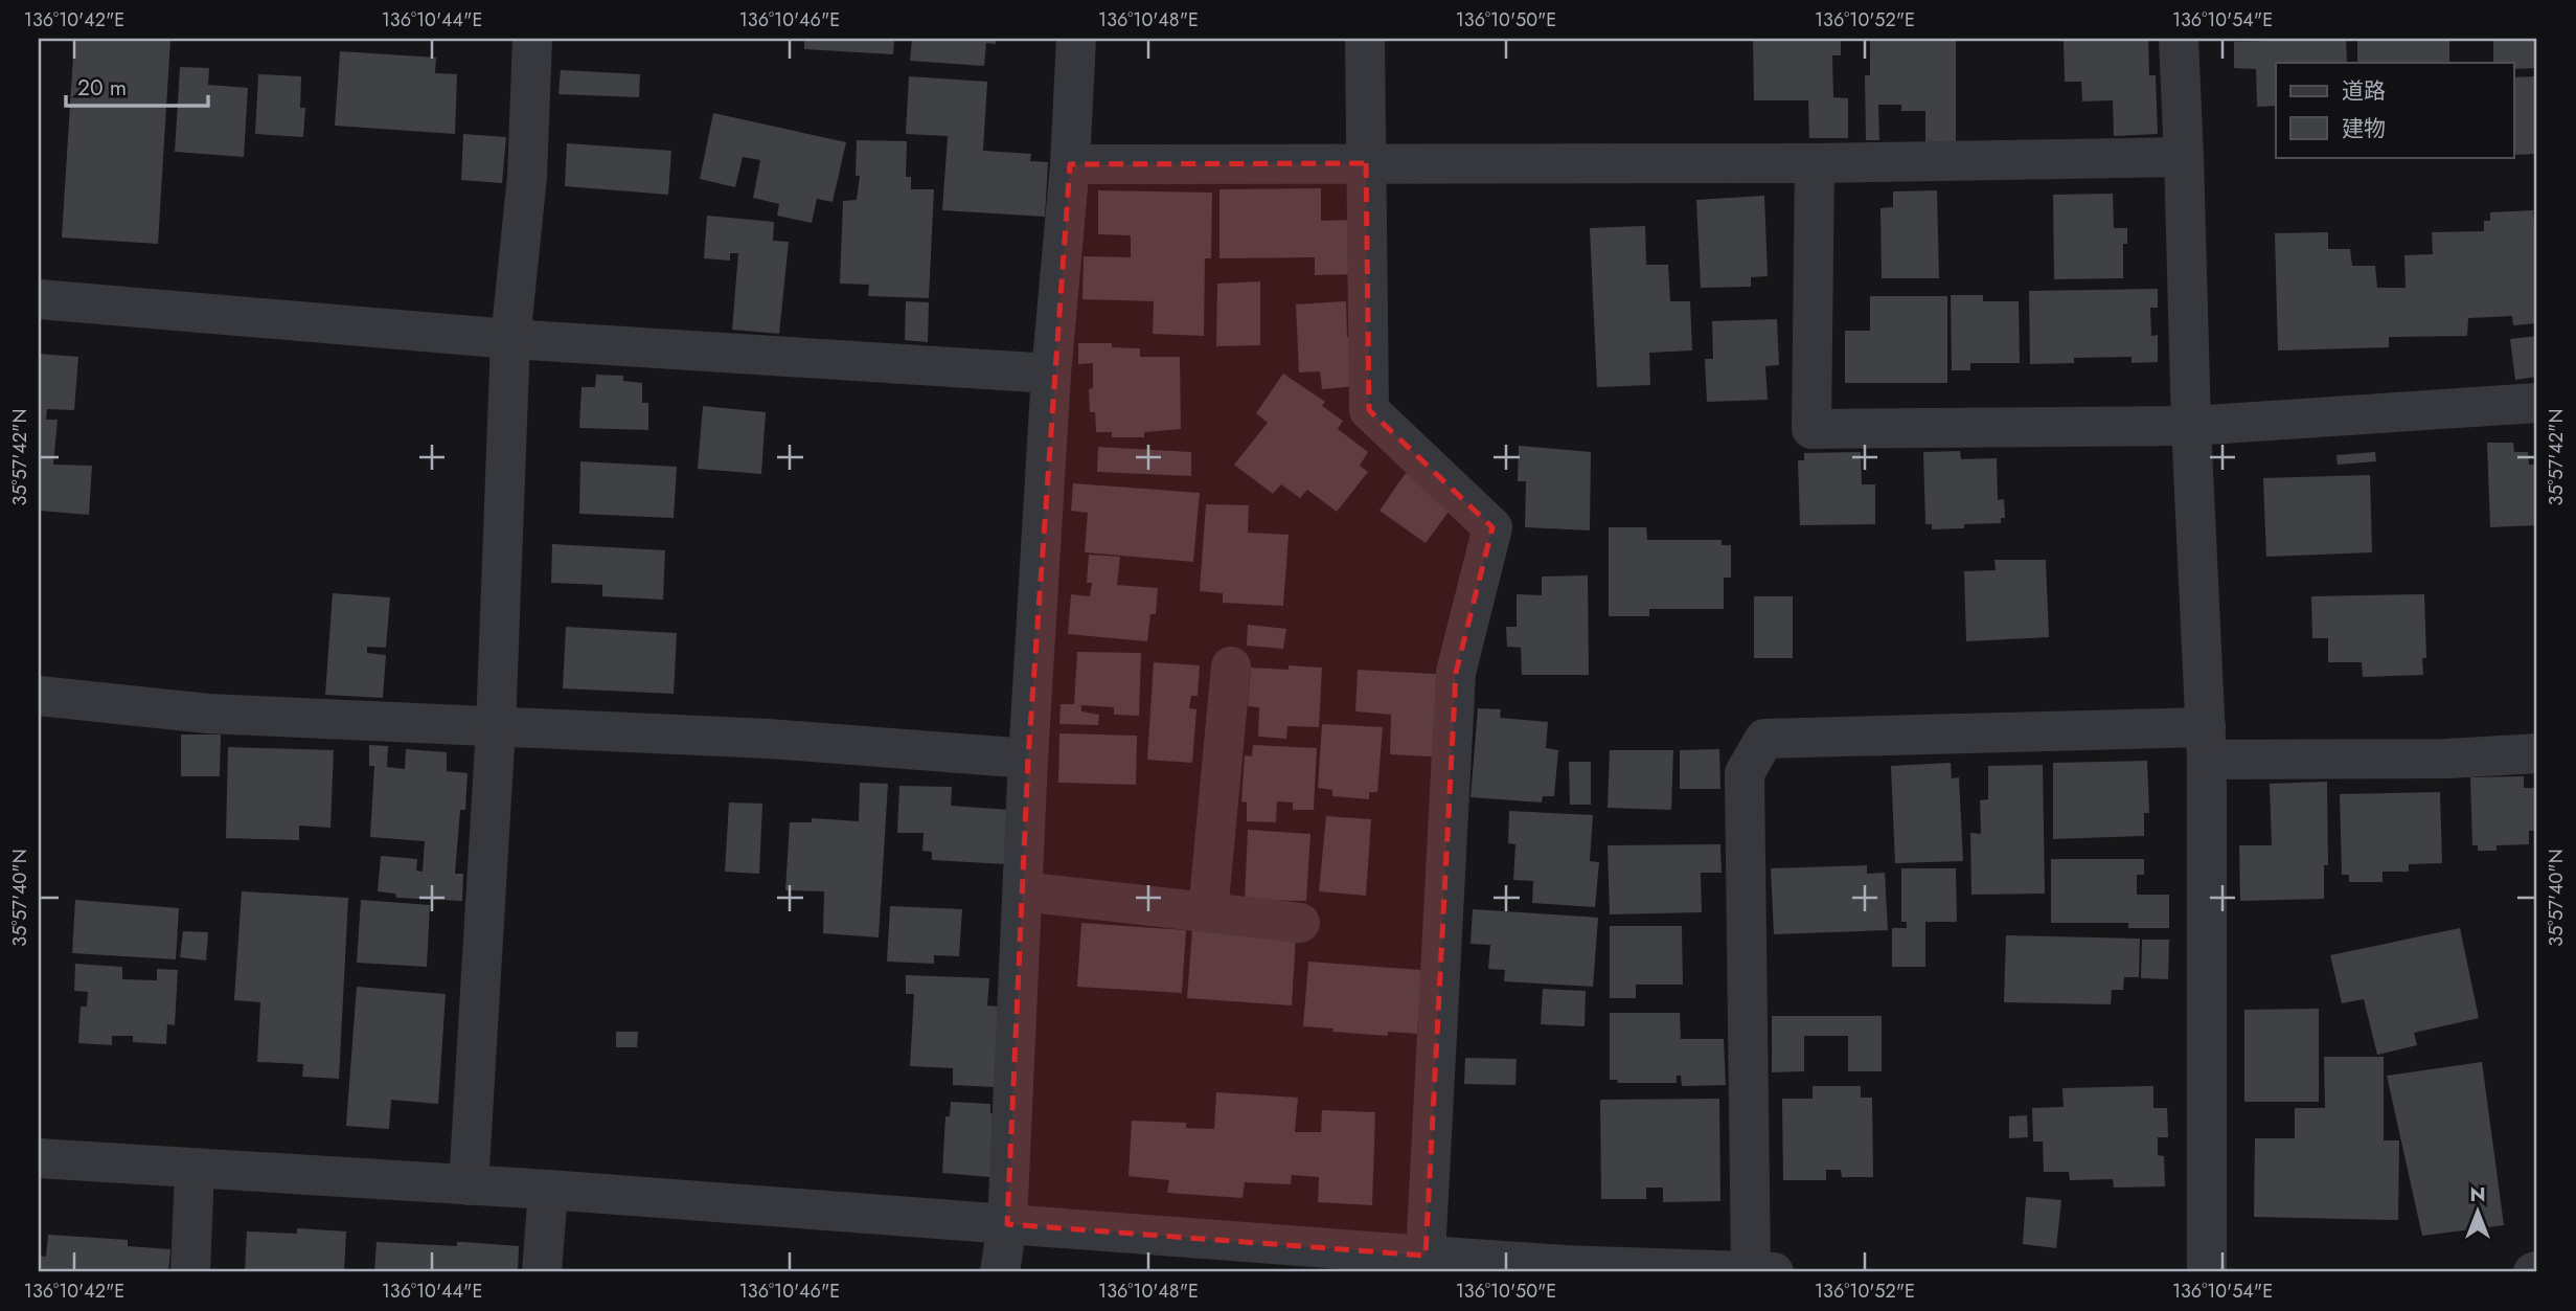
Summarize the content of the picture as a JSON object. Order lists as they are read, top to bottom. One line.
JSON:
{"legend":["道路","建物"],"scale_bar":"20 m","north":"top","coordinates":["136°10'42\"E","136°10'44\"E","136°10'46\"E","136°10'48\"E","136°10'50\"E","136°10'52\"E","136°10'54\"E","35°57'42\"N","35°57'40\"N"]}
